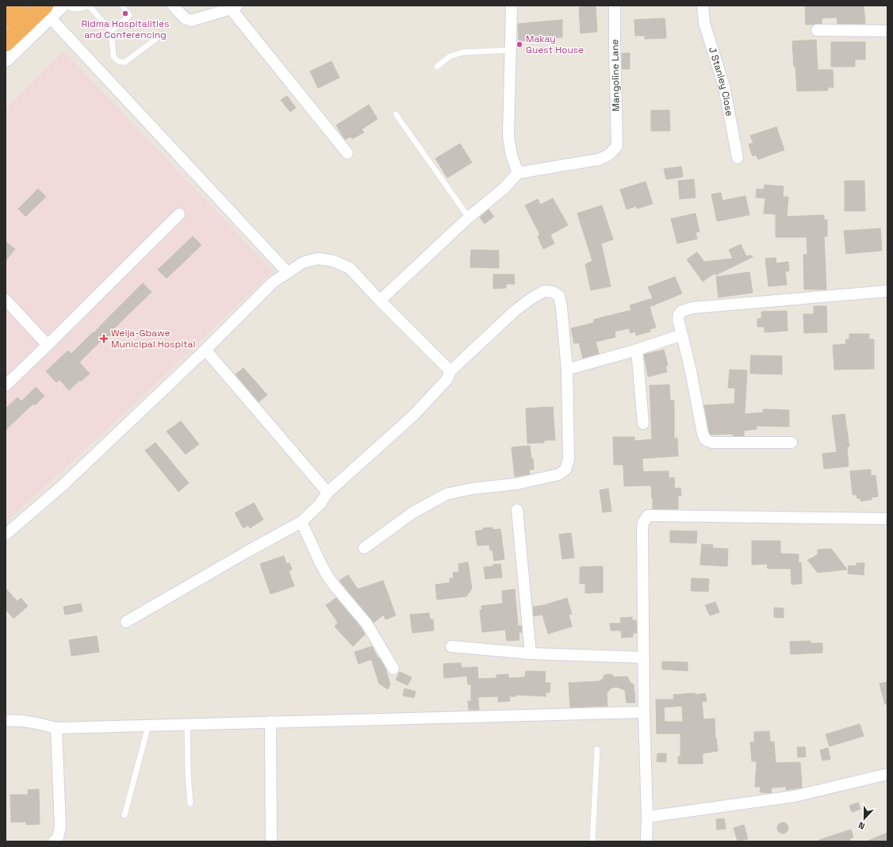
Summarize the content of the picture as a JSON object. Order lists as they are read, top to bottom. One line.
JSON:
{"streets":{"street":["Mangoline Lane","J Stanley Close"]},"places":{"other":["Ridma Hospitalities and Conferencing","Makay Guest House"],"health":["Weija-Gbawe Municipal Hospital"]},"north":"bottom"}
